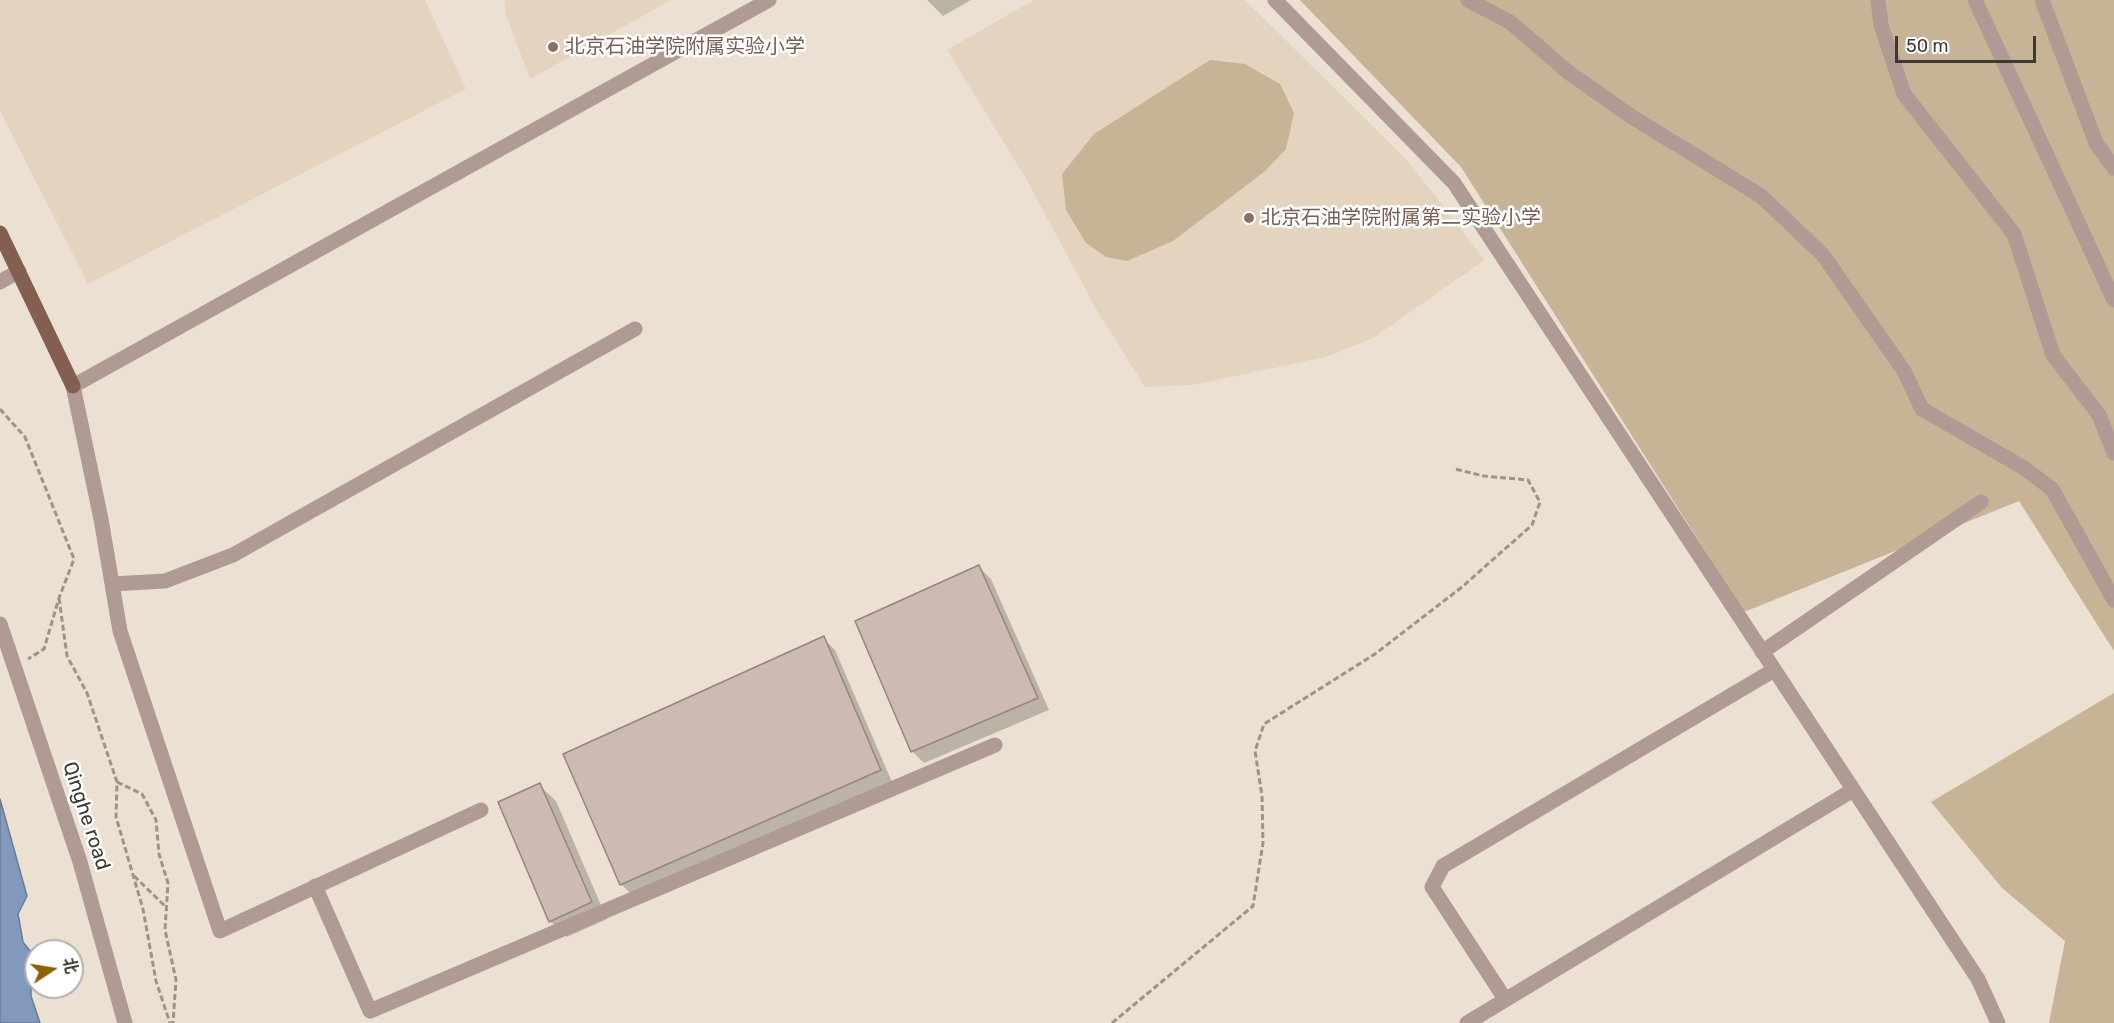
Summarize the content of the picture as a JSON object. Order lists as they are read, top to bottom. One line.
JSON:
{"streets":{"street":["Qinghe road"]},"places":["北京石油学院附属实验小学","北京石油学院附属第二实验小学"],"scale_bar":"50 m","north":"right"}
